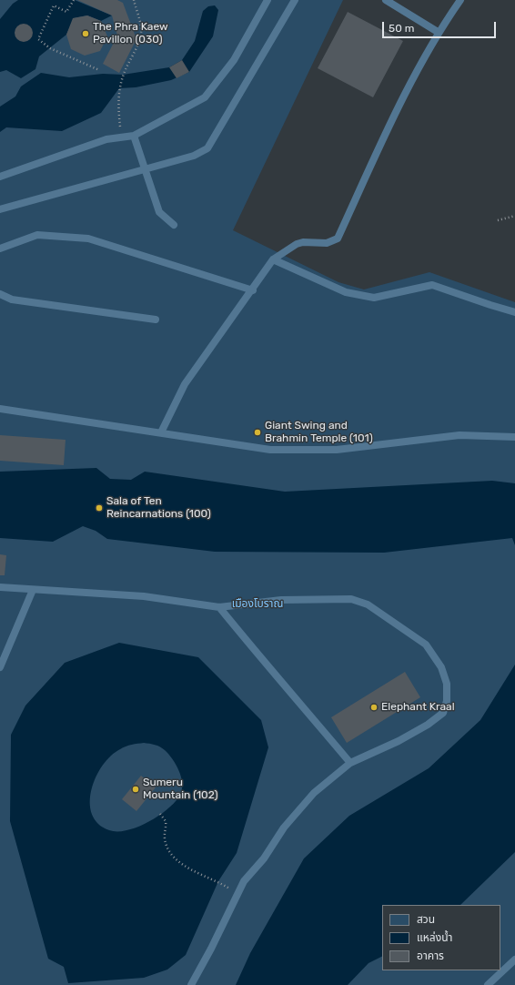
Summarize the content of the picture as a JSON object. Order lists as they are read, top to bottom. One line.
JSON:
{"parks":["เมืองโบราณ"],"places":["The Phra Kaew Pavillon (030)","Giant Swing and Brahmin Temple (101)","Sala of Ten Reincarnations (100)","Elephant Kraal","Sumeru Mountain (102)"],"legend":["สวน","แหล่งน้ำ","อาคาร"],"scale_bar":"50 m"}
